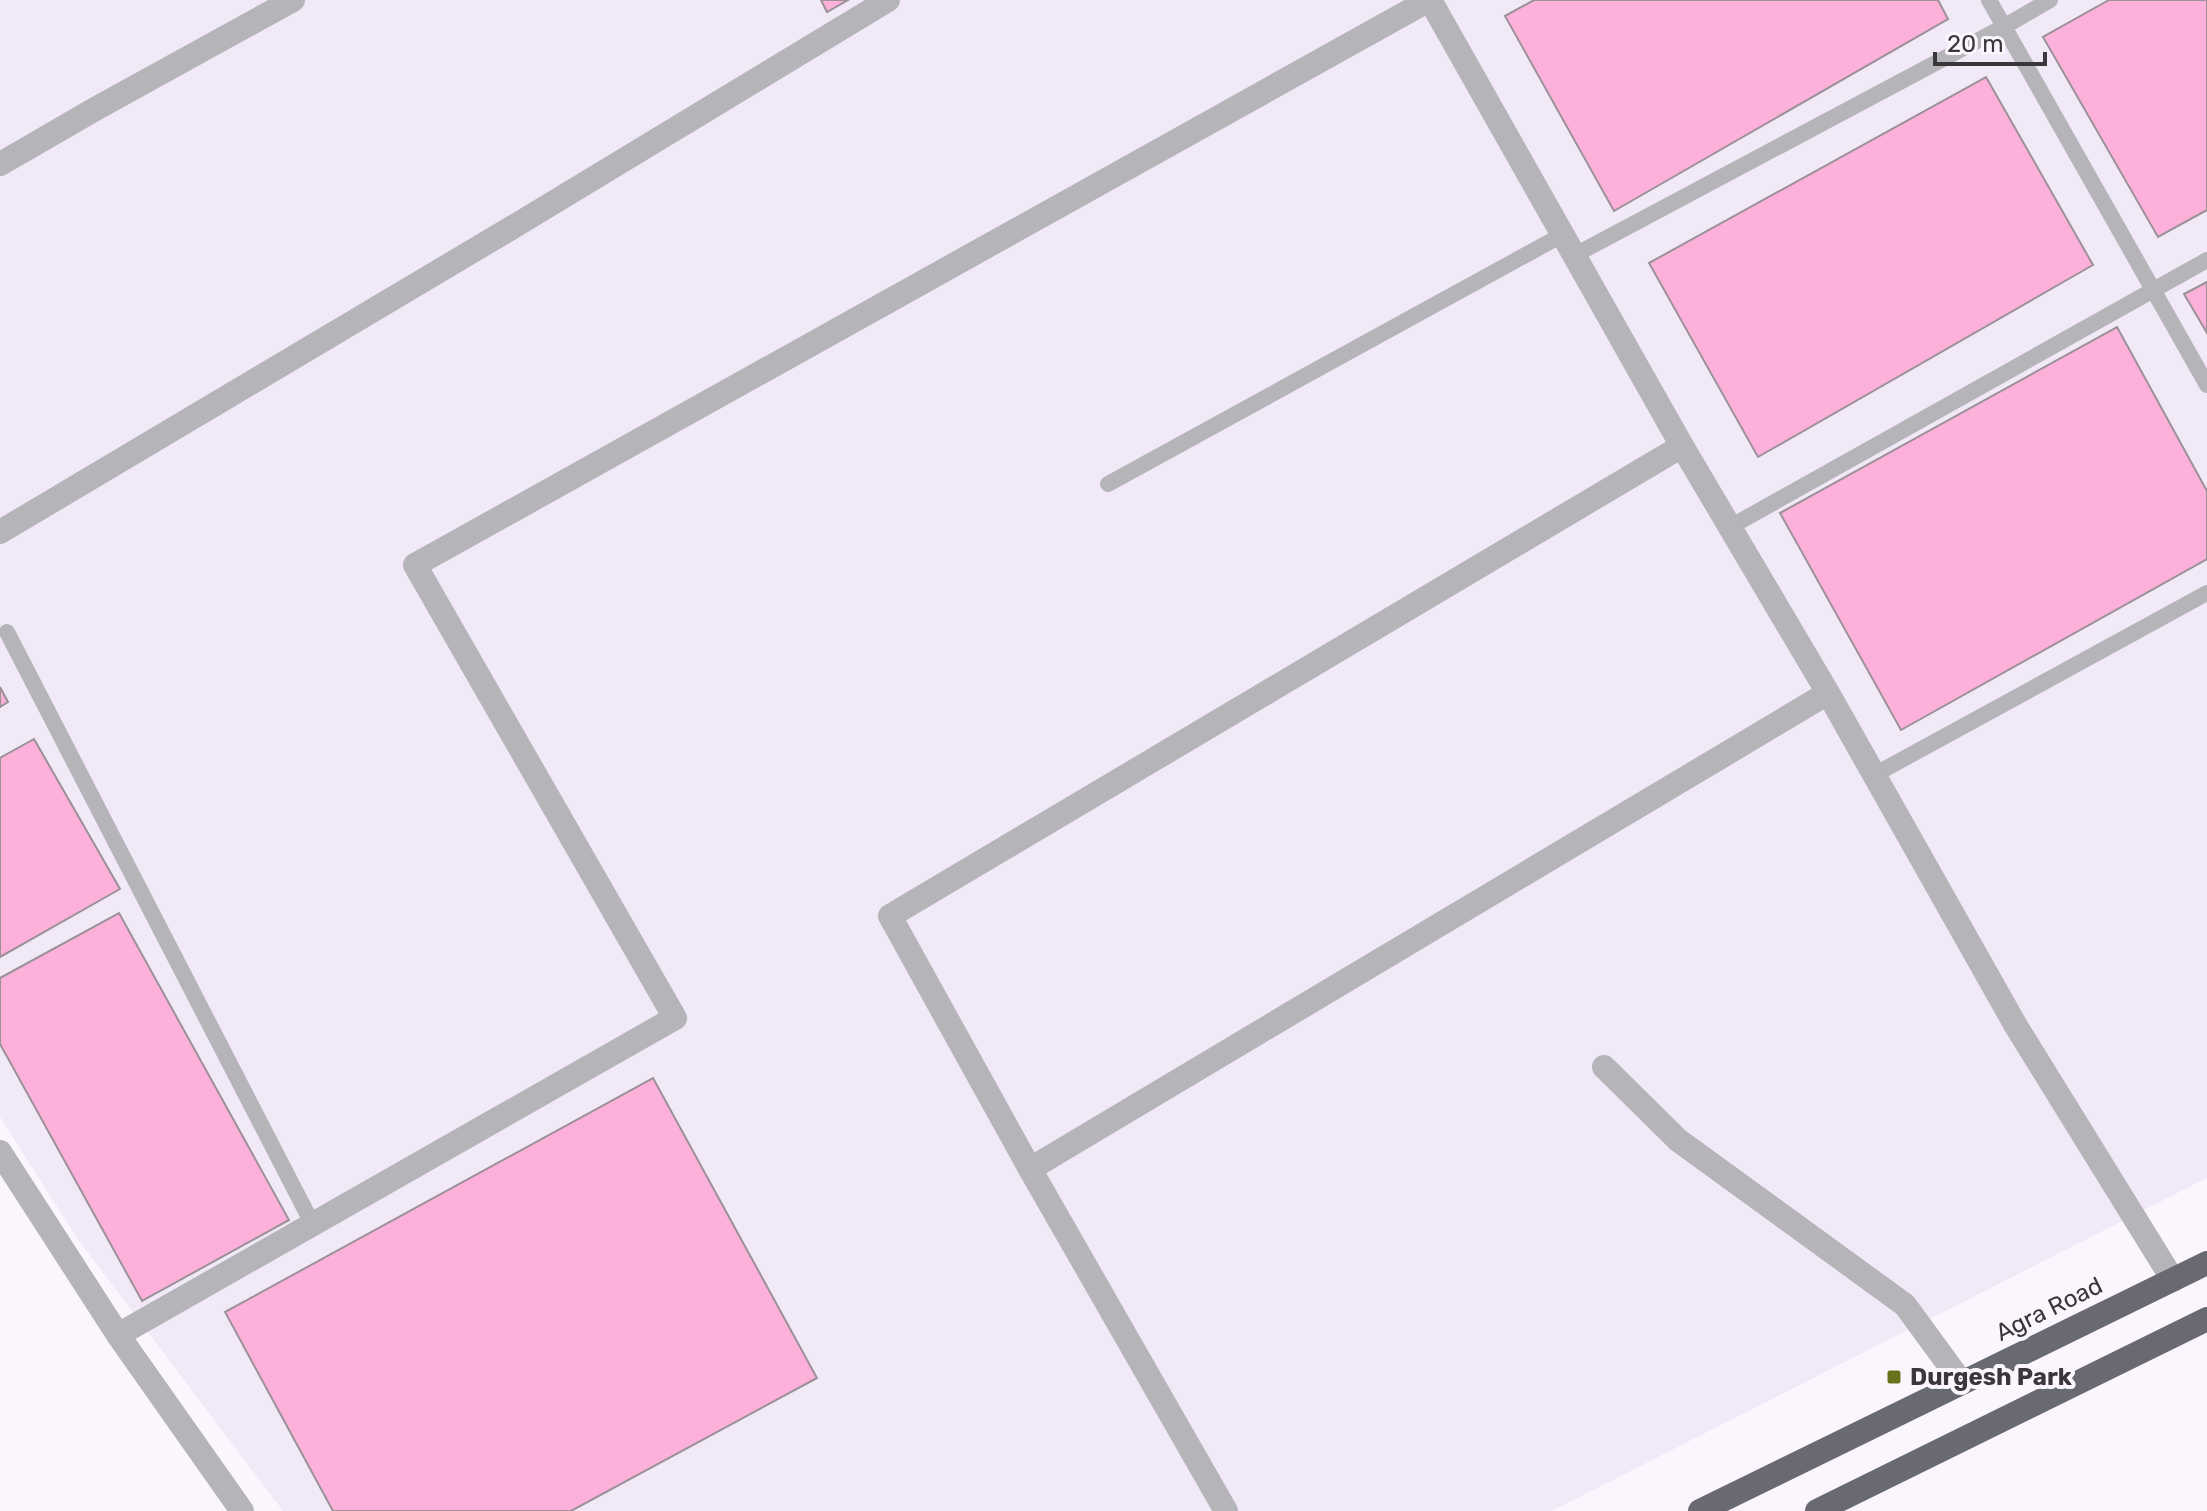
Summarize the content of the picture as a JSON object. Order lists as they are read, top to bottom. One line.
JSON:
{"streets":{"highway":["Agra Road"]},"places":{"transit":["Durgesh Park"]},"scale_bar":"20 m"}
